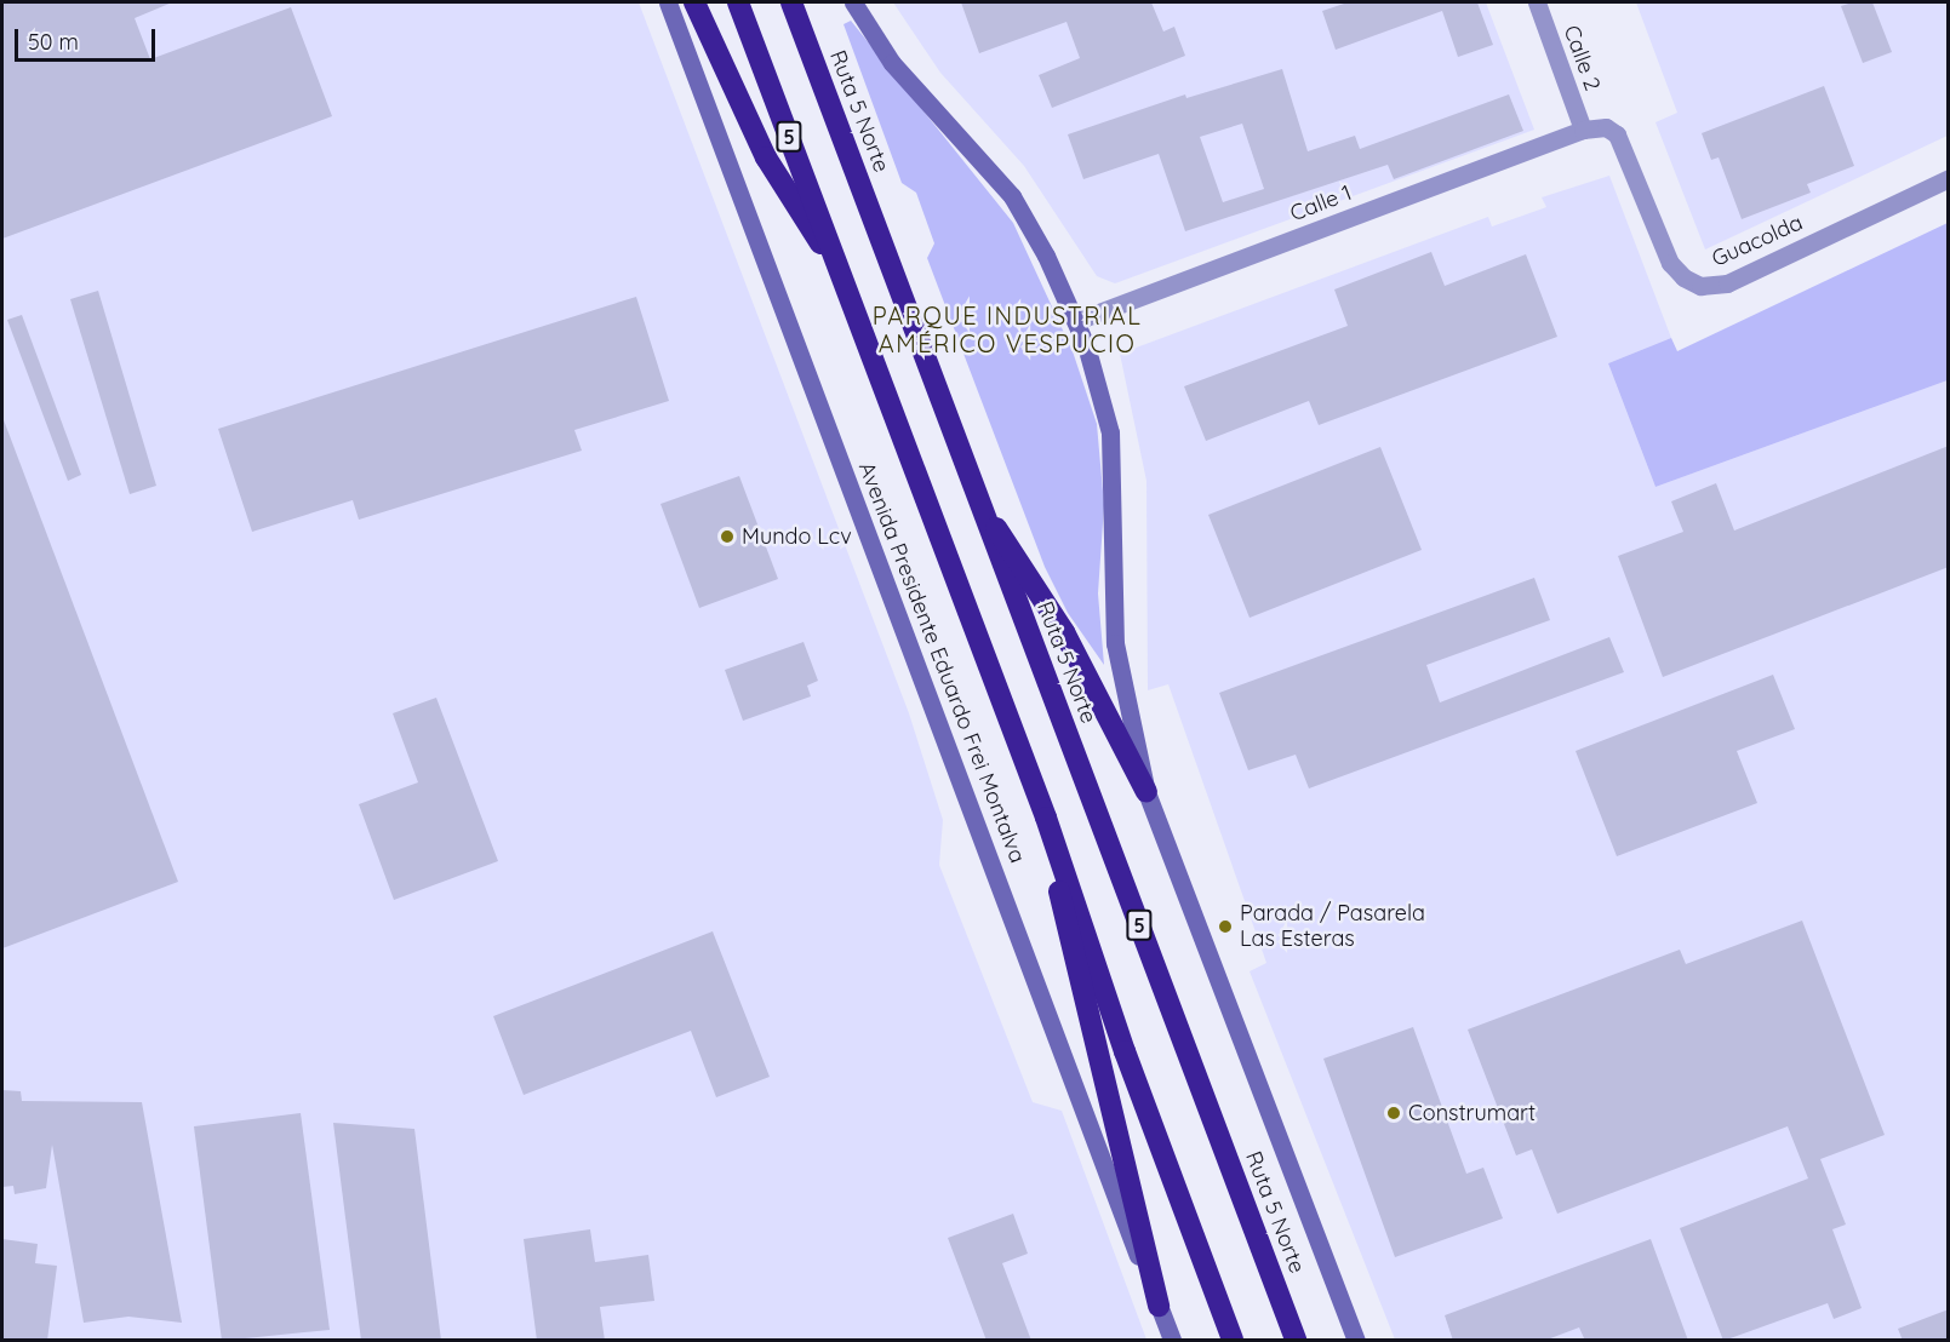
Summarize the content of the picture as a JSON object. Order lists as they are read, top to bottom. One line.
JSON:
{"streets":{"highway":["Ruta 5 Norte","5"],"main road":["Avenida Presidente Eduardo Frei Montalva"],"street":["Calle 2","Calle 1","Guacolda"]},"crossings":[["Calle 2","Calle 1"],["Calle 2","Guacolda"],["Calle 1","Guacolda"]],"districts":["PARQUE INDUSTRIAL AMÉRICO VESPUCIO"],"places":["Mundo Lcv","Parada / Pasarela Las Esteras","Construmart"],"scale_bar":"50 m"}
